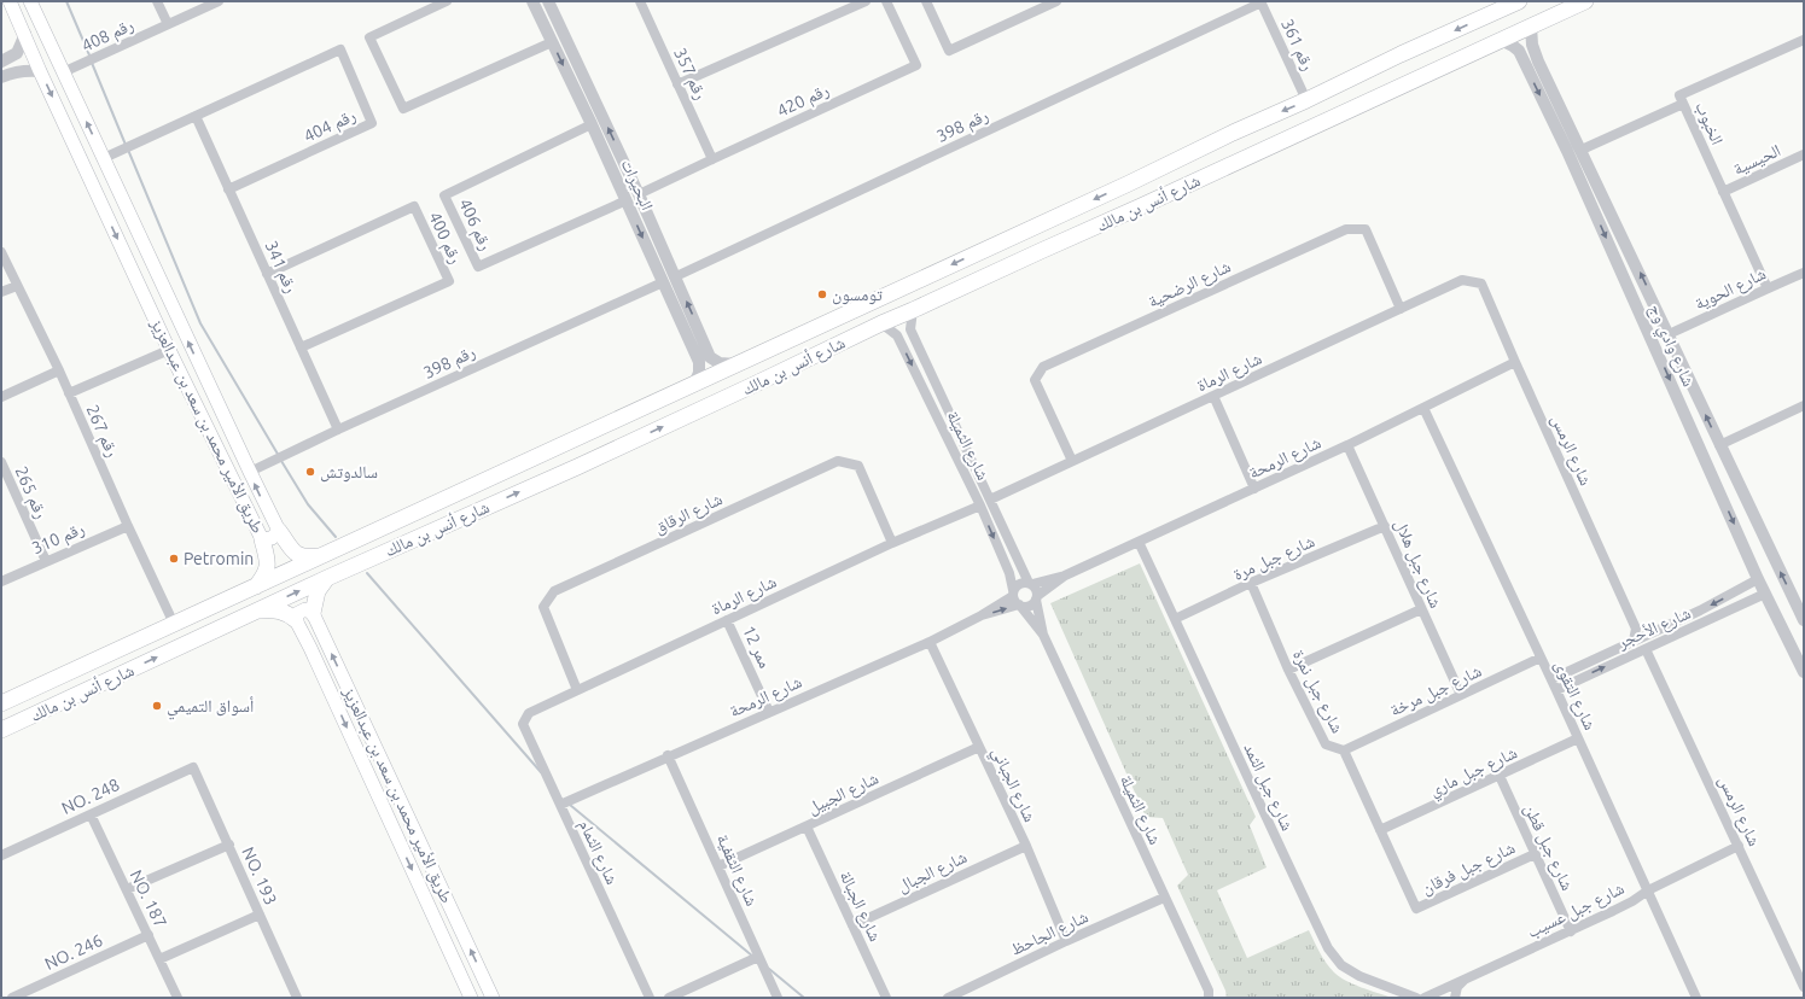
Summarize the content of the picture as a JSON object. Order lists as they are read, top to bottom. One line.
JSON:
{"streets":{"main road":["شارع أنس بن مالك","طريق الأمير محمد بن سعد بن عبدالعزيز"],"street":["رقم 408","رقم 361","رقم 357","رقم 420","الخبوب","رقم 404","رقم 398","الحيسية","البحيرات","رقم 406","رقم 400","رقم 341","شارع الرضحية","شارع الحوية","شارع وادي وج","شارع الرماة","رقم 267","شارع الثميلة","شارع الرمس","شارع الرمحة","رقم 265","شارع الرقاق","رقم 310","شارع جبل مرة","شارع جبل هلال","شارع الأحجر","ممر 12","شارع جبل مرخة","شارع جبل نمرة","شارع التقوى","شارع جبل ماري","شارع الجباني","شارع جبل الثمد","شارع الجبيل","NO. 248","شارع جبل قطن","شارع الثمام","شارع جبل فرقان","شارع الثقفية","شارع الجبال","NO. 193","NO. 187","شارع الجبالة","شارع جبل عسيب","شارع الجاحظ","NO. 246"]},"crossings":[["رقم 408","طريق الأمير محمد بن سعد بن عبدالعزيز"],["رقم 361","رقم 398"],["رقم 361","شارع أنس بن مالك"],["رقم 357","رقم 420"],["رقم 420","البحيرات"],["الخبوب","الحيسية"],["الخبوب","شارع الحوية"],["رقم 404","رقم 341"],["رقم 398","البحيرات"],["رقم 398","رقم 341"],["رقم 398","طريق الأمير محمد بن سعد بن عبدالعزيز"],["البحيرات","شارع أنس بن مالك"],["البحيرات","رقم 406"],["شارع أنس بن مالك","شارع وادي وج"],["شارع أنس بن مالك","رقم 267"],["شارع أنس بن مالك","شارع الثميلة"],["رقم 400","رقم 341"],["شارع الرضحية","شارع الرماة"],["شارع الحوية","شارع وادي وج"],["شارع وادي وج","شارع الأحجر"],["شارع الرماة","شارع الثميلة"],["شارع الرماة","شارع الرمس"],["شارع الرماة","شارع الرقاق"],["شارع الرماة","ممر 12"],["شارع الرماة","شارع الثمام"],["رقم 267","رقم 310"],["شارع الثميلة","شارع الجاحظ"],["شارع الرمس","شارع الرمحة"],["شارع الرمس","شارع الأحجر"],["شارع الرمس","شارع جبل عسيب"],["شارع الرمحة","شارع جبل هلال"],["شارع الرمحة","ممر 12"],["شارع الرمحة","شارع التقوى"],["شارع الرمحة","شارع الجباني"],["شارع الرمحة","شارع جبل الثمد"],["شارع الرمحة","شارع الثمام"],["شارع الرمحة","شارع الثقفية"],["رقم 265","رقم 310"],["شارع جبل مرة","شارع جبل هلال"],["شارع جبل مرة","شارع جبل نمرة"],["شارع جبل مرة","شارع جبل الثمد"],["شارع جبل هلال","شارع جبل مرخة"],["شارع الأحجر","شارع التقوى"],["شارع جبل مرخة","شارع جبل نمرة"],["شارع جبل مرخة","شارع التقوى"],["شارع جبل نمرة","شارع جبل ماري"],["شارع جبل نمرة","شارع جبل فرقان"],["شارع التقوى","شارع جبل ماري"],["شارع التقوى","شارع جبل عسيب"],["شارع جبل ماري","شارع جبل قطن"],["شارع الجباني","شارع الجبيل"],["شارع الجباني","شارع الجبال"],["شارع الجباني","شارع الجاحظ"],["شارع الجبيل","شارع الثقفية"],["شارع الجبيل","شارع الجبالة"],["NO. 248","NO. 193"],["NO. 248","NO. 187"],["شارع جبل قطن","شارع جبل فرقان"],["شارع جبل قطن","شارع جبل عسيب"],["شارع الجبال","شارع الجبالة"],["NO. 187","NO. 246"]],"places":["تومسون","سالدوتش","Petromin","أسواق التميمي"]}
